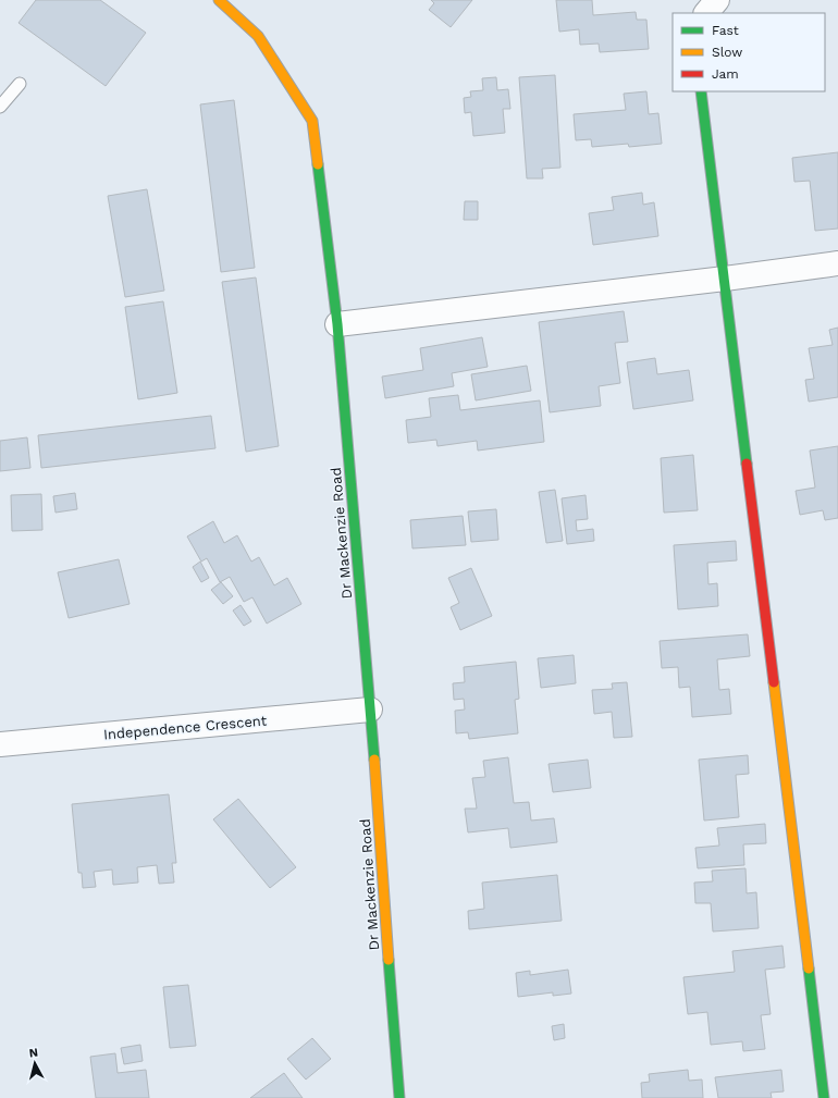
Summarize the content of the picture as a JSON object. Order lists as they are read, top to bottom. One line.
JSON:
{"streets":{"street":["Dr Mackenzie Road","Independence Crescent"]},"crossings":[["Dr Mackenzie Road","Independence Crescent"]],"legend":["Fast","Slow","Jam"],"north":"top"}
